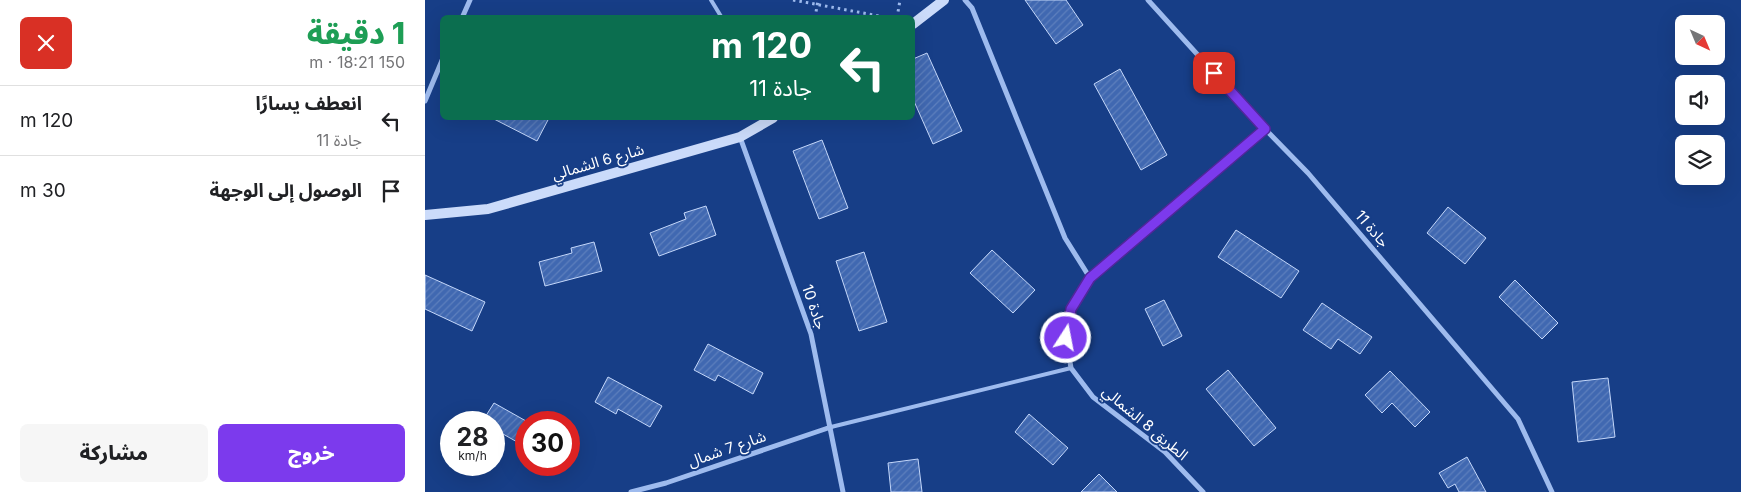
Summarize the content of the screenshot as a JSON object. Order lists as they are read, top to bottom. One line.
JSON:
{"streets":{"street":["شارع 6 الشمالي","جادة 11","جادة 10","الطريق 8 الشمالي","شارع 7 شمال"]},"crossings":[["شارع 6 الشمالي","جادة 10"],["جادة 11","الطريق 8 الشمالي"],["جادة 10","شارع 7 شمال"]],"north":"bottom right","page":{"heading":["1 دقيقة","150 m · 18:21"],"turn":["120 m","جادة 11"],"list":[{"name":"انعطف يسارًا","note":"جادة 11","value":"120 m"},{"name":"الوصول إلى الوجهة","value":"30 m"}],"speed":"28 km/h","limit":"30","buttons":["خروج","مشاركة"]}}
